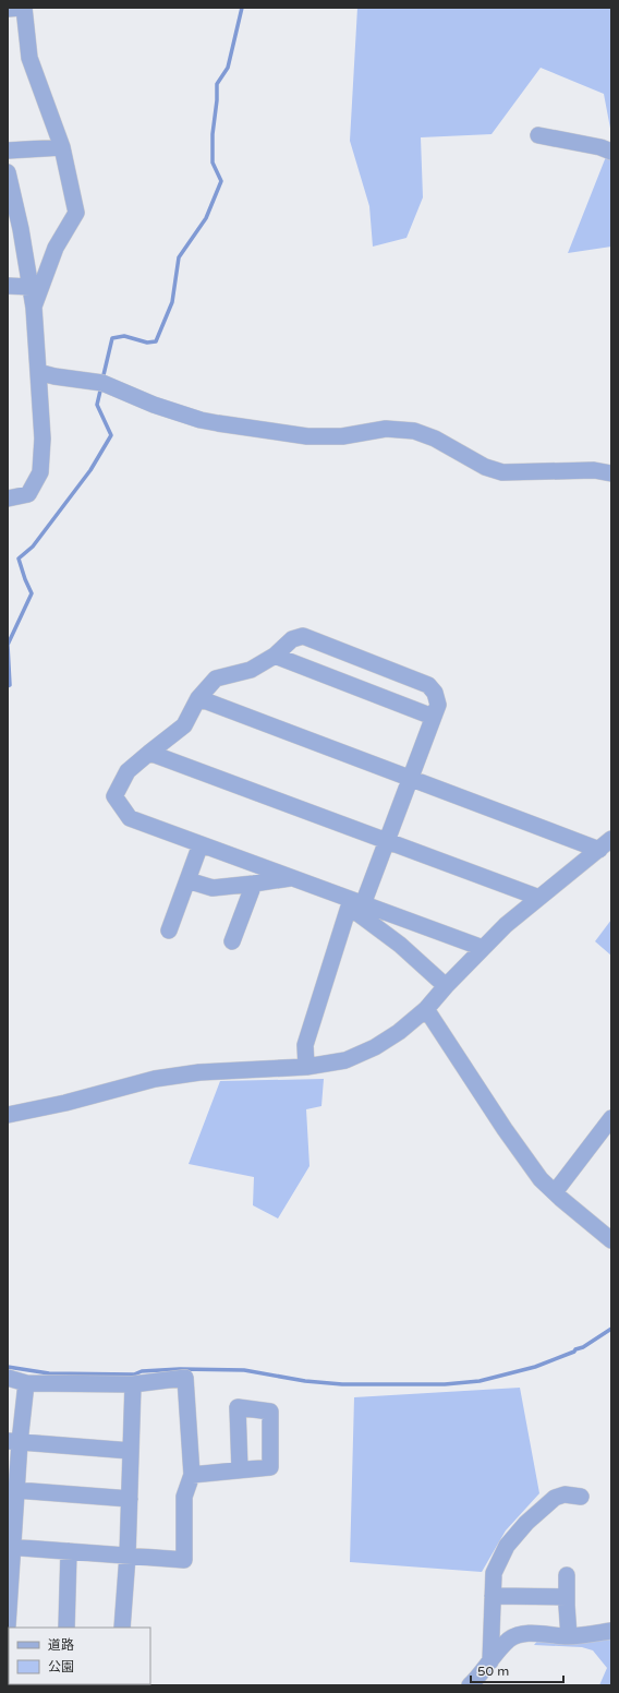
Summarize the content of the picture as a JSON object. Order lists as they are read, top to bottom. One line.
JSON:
{"legend":["道路","公園"],"scale_bar":"50 m"}
